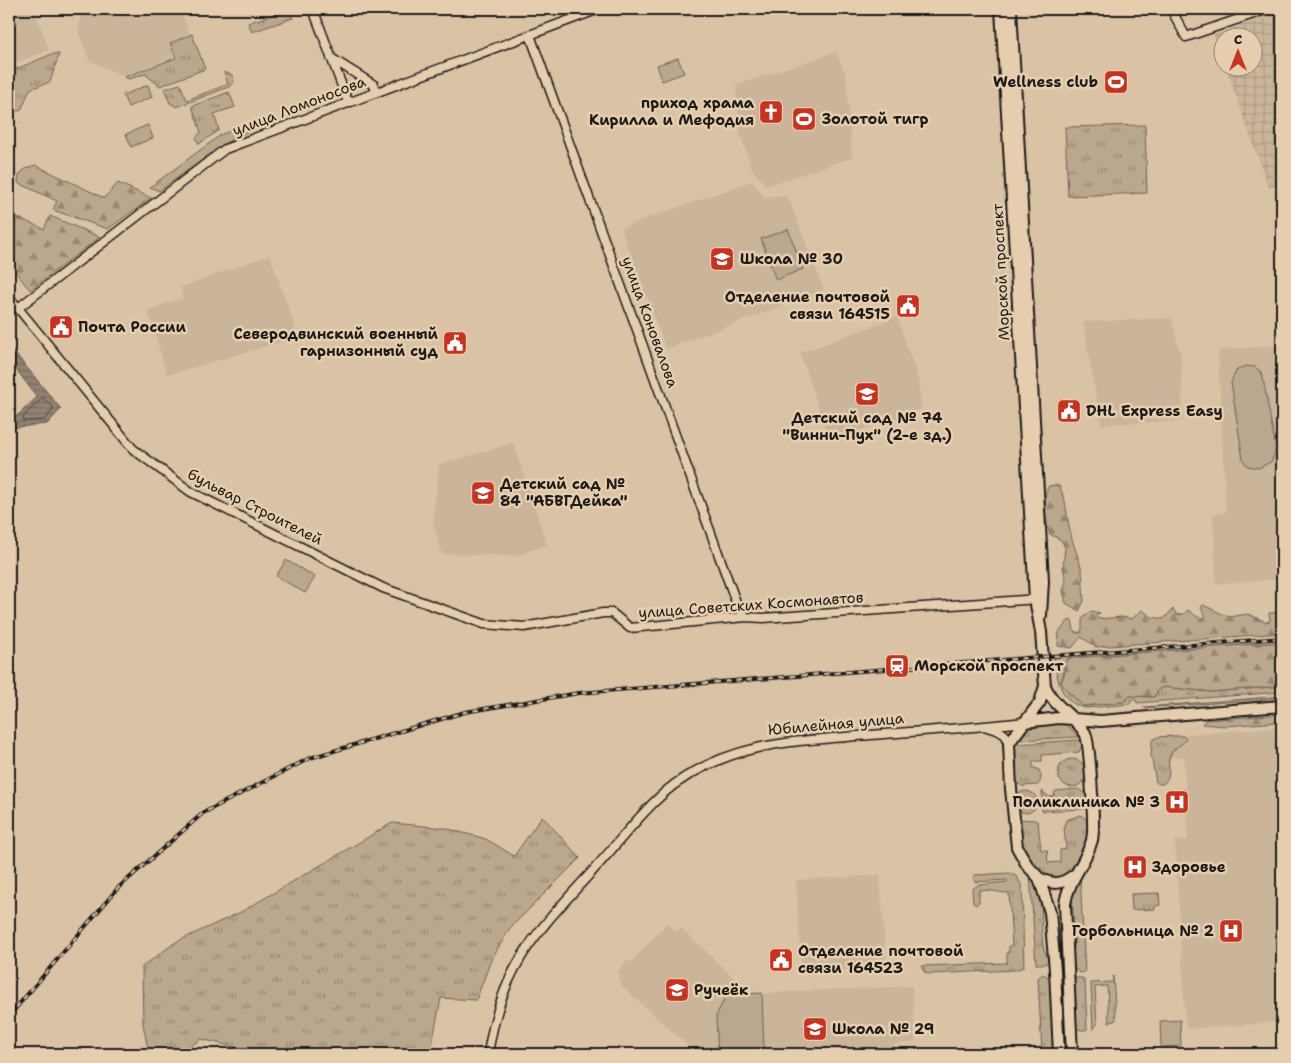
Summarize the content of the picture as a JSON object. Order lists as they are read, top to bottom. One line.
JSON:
{"streets":{"main road":["Морской проспект","Юбилейная улица"],"street":["улица Ломоносова","улица Коновалова","бульвар Строителей","улица Советских Космонавтов"]},"crossings":[["улица Ломоносова","улица Коновалова"],["улица Ломоносова","бульвар Строителей"],["Морской проспект","улица Советских Космонавтов"],["Морской проспект","Юбилейная улица"],["улица Коновалова","улица Советских Космонавтов"],["бульвар Строителей","улица Советских Космонавтов"]],"places":{"sports":["Wellness club","Золотой тигр"],"church":["приход храма Кирилла и Мефодия"],"school or university":["Школа № 30","Детский сад № 74 \"Винни-Пух\" (2-е зд.)","Детский сад № 84 \"АБВГДейка\"","Ручеёк","Школа № 29"],"public building":["Отделение почтовой связи 164515","Почта России","Северодвинский военный гарнизонный суд","DHL Express Easy","Отделение почтовой связи 164523"],"station":["Морской проспект"],"hospital":["Поликлиника № 3","Здоровье","Горбольница № 2"]},"north":"top"}
